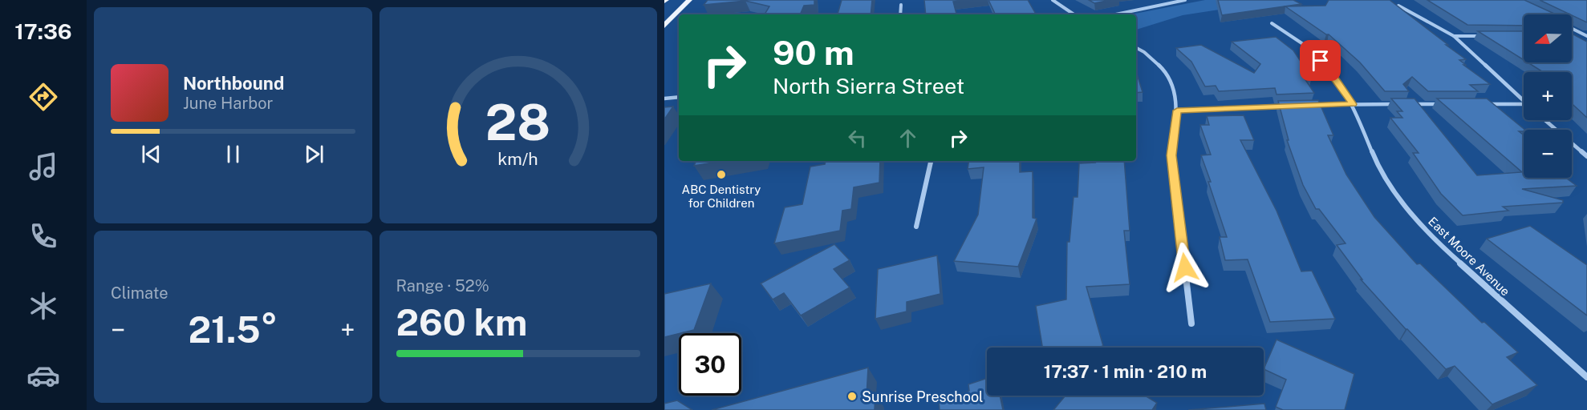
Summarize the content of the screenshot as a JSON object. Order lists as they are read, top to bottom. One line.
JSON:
{"streets":{"street":["East Moore Avenue"]},"places":["ABC Dentistry for Children","Sunrise Preschool"],"north":"left","page":{"tabs":"17:36","map_buttons":["+","−"],"turn":["90 m","North Sierra Street"],"song":["Northbound","June Harbor"],"tile":["Climate",["Range · 52%","260 km"]],"heat":["−","21.5°","+"],"limit":"30","trip":"17:37 · 1 min · 210 m","gauge":["28","km/h"]}}
